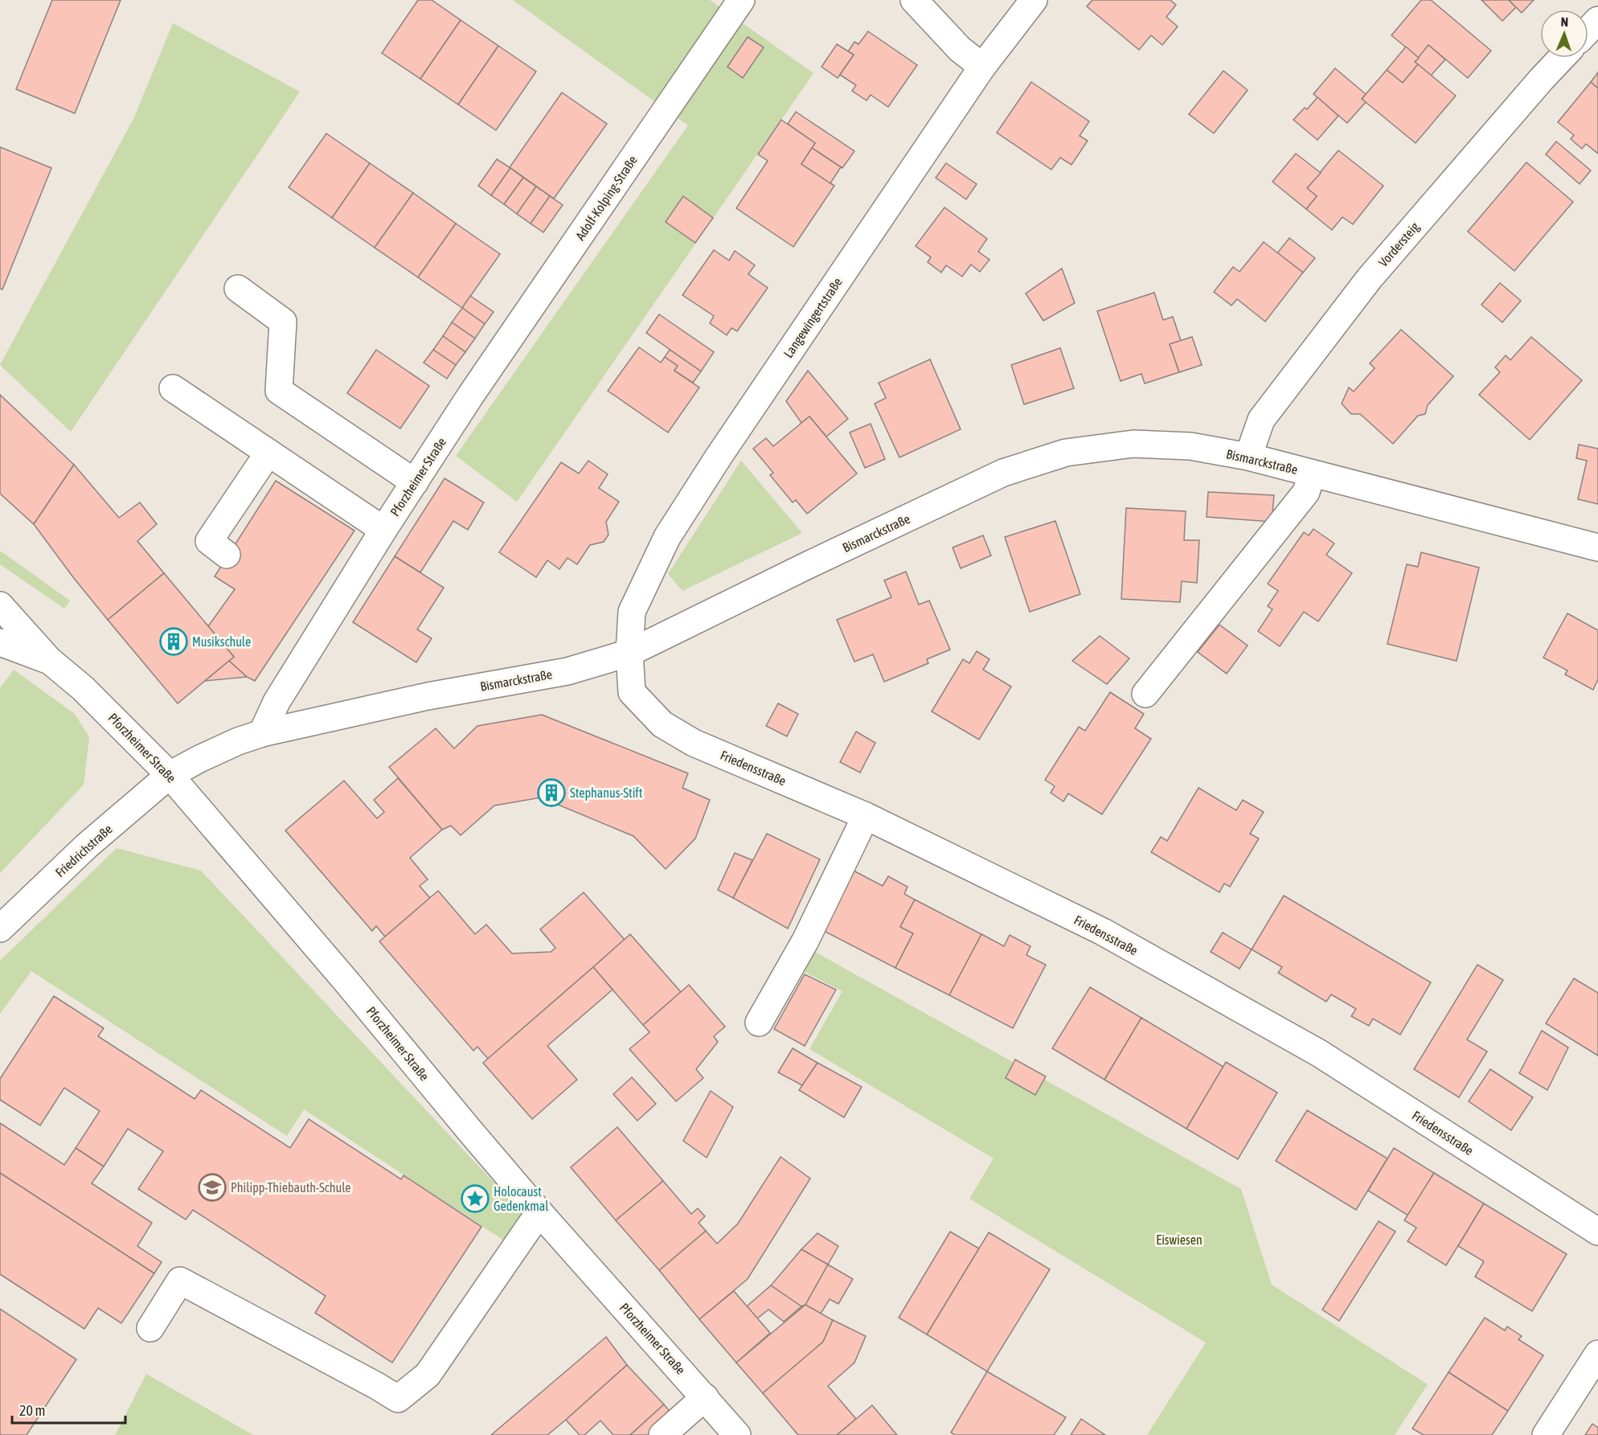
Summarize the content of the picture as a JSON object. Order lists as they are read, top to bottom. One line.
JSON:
{"streets":{"street":["Adolf-Kolping-Straße","Vordersteig","Langewingertstraße","Bismarckstraße","Pforzheimer Straße","Friedensstraße","Friedrichstraße"]},"crossings":[["Adolf-Kolping-Straße","Pforzheimer Straße"],["Vordersteig","Bismarckstraße"],["Langewingertstraße","Bismarckstraße"],["Langewingertstraße","Friedensstraße"],["Bismarckstraße","Pforzheimer Straße"],["Bismarckstraße","Friedensstraße"],["Bismarckstraße","Friedrichstraße"],["Pforzheimer Straße","Friedrichstraße"]],"parks":["Eiswiesen"],"places":{"building":["Musikschule","Stephanus-Stift"],"school or university":["Philipp-Thiebauth-Schule"],"place":["Holocaust Gedenkmal"]},"scale_bar":"20 m","north":"top"}
